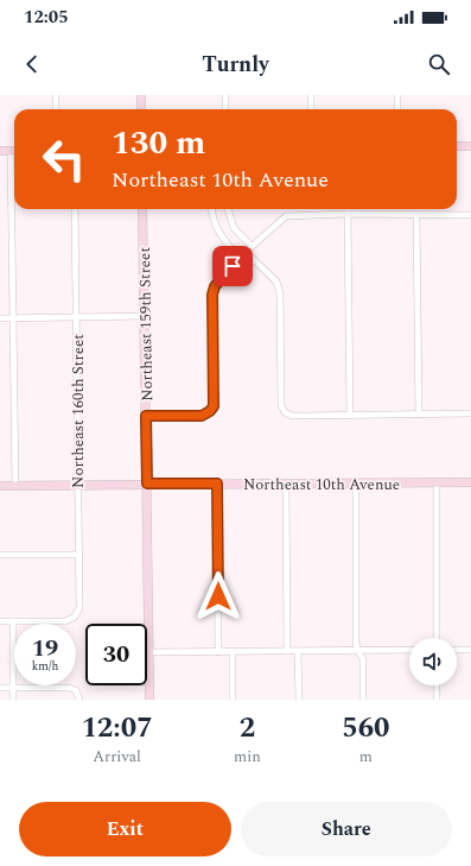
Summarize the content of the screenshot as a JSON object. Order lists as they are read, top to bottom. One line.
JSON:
{"streets":{"street":["Northeast 159th Street","Northeast 160th Street","Northeast 10th Avenue"]},"crossings":[["Northeast 159th Street","Northeast 10th Avenue"],["Northeast 160th Street","Northeast 10th Avenue"]],"page":{"status":"12:05","header":"Turnly","turn":["130 m","Northeast 10th Avenue"],"speed":"19 km/h","limit":"30","eta":["12:07","Arrival","2","min","560","m"],"buttons":["Exit","Share"]}}
